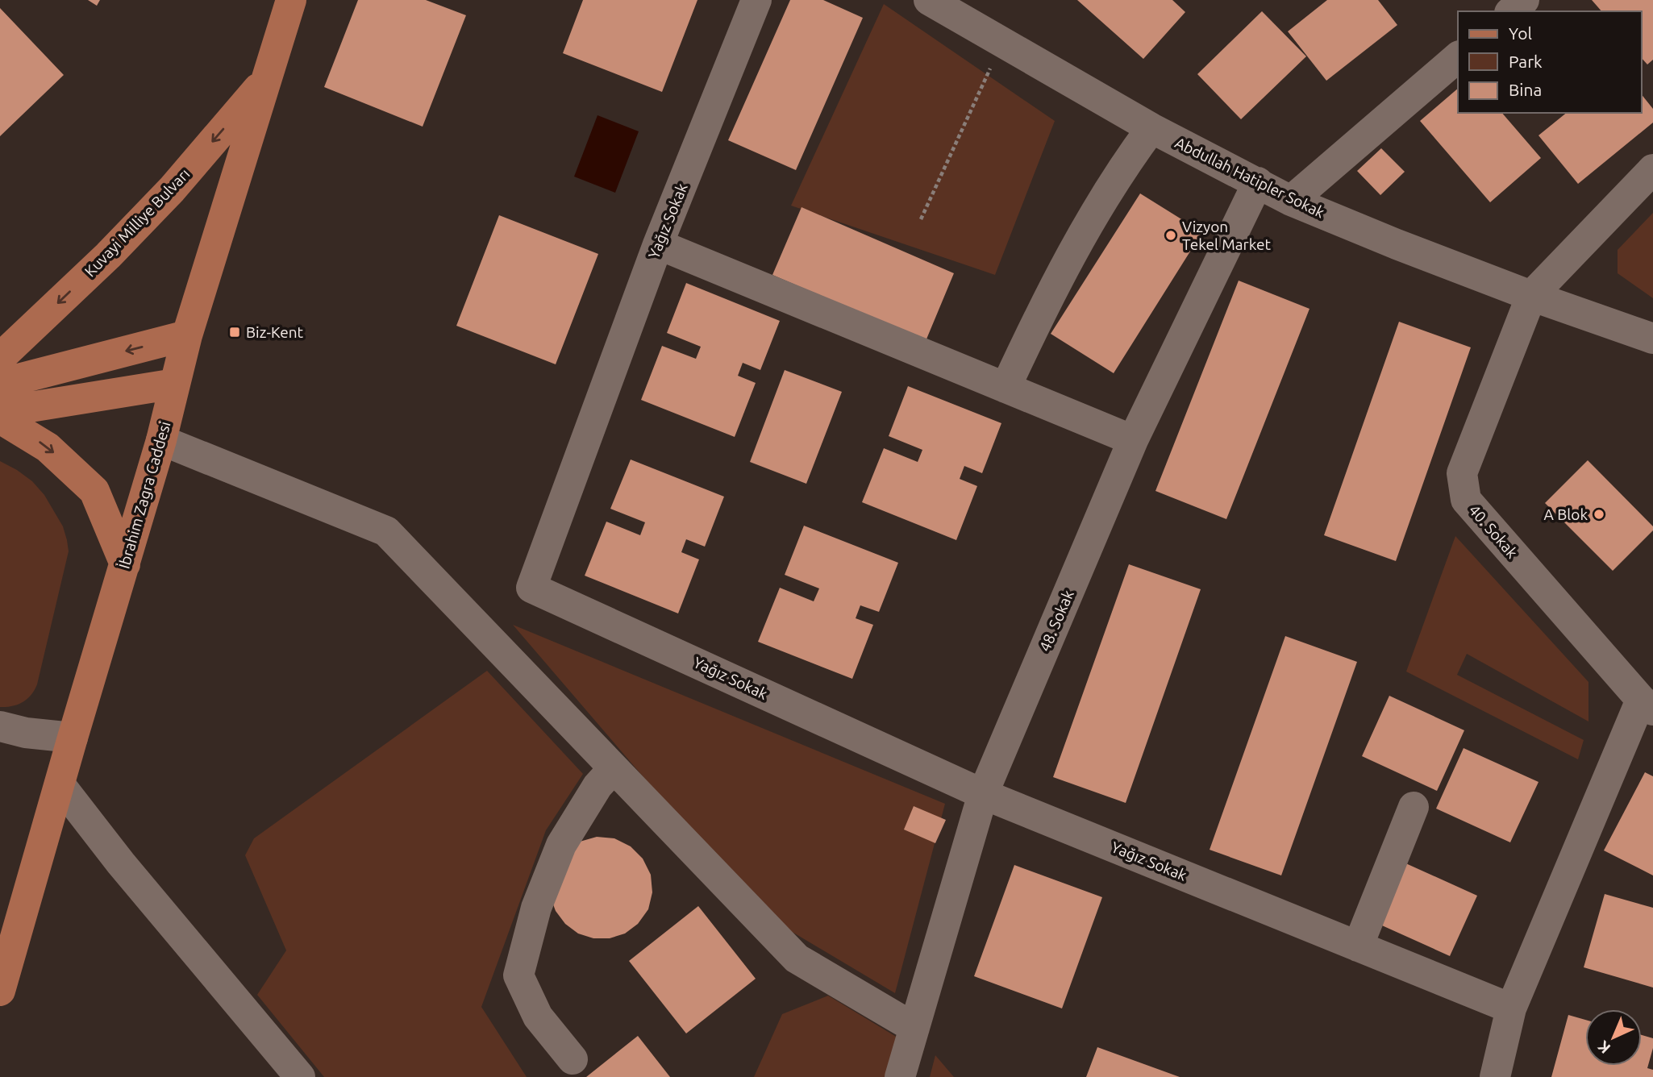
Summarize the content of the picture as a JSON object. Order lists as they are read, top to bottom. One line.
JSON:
{"streets":{"main road":["Kuvayi Milliye Bulvarı","İbrahim Zagra Caddesi"],"street":["Abdullah Hatipler Sokak","Yağız Sokak","40. Sokak","48. Sokak"]},"crossings":[["Abdullah Hatipler Sokak","40. Sokak"],["Abdullah Hatipler Sokak","48. Sokak"],["Yağız Sokak","48. Sokak"],["Kuvayi Milliye Bulvarı","İbrahim Zagra Caddesi"]],"one_way":["Kuvayi Milliye Bulvarı"],"places":{"other":["Vizyon Tekel Market","A Blok"],"transit":["Biz-Kent"]},"legend":["Yol","Park","Bina"],"north":"bottom left"}
